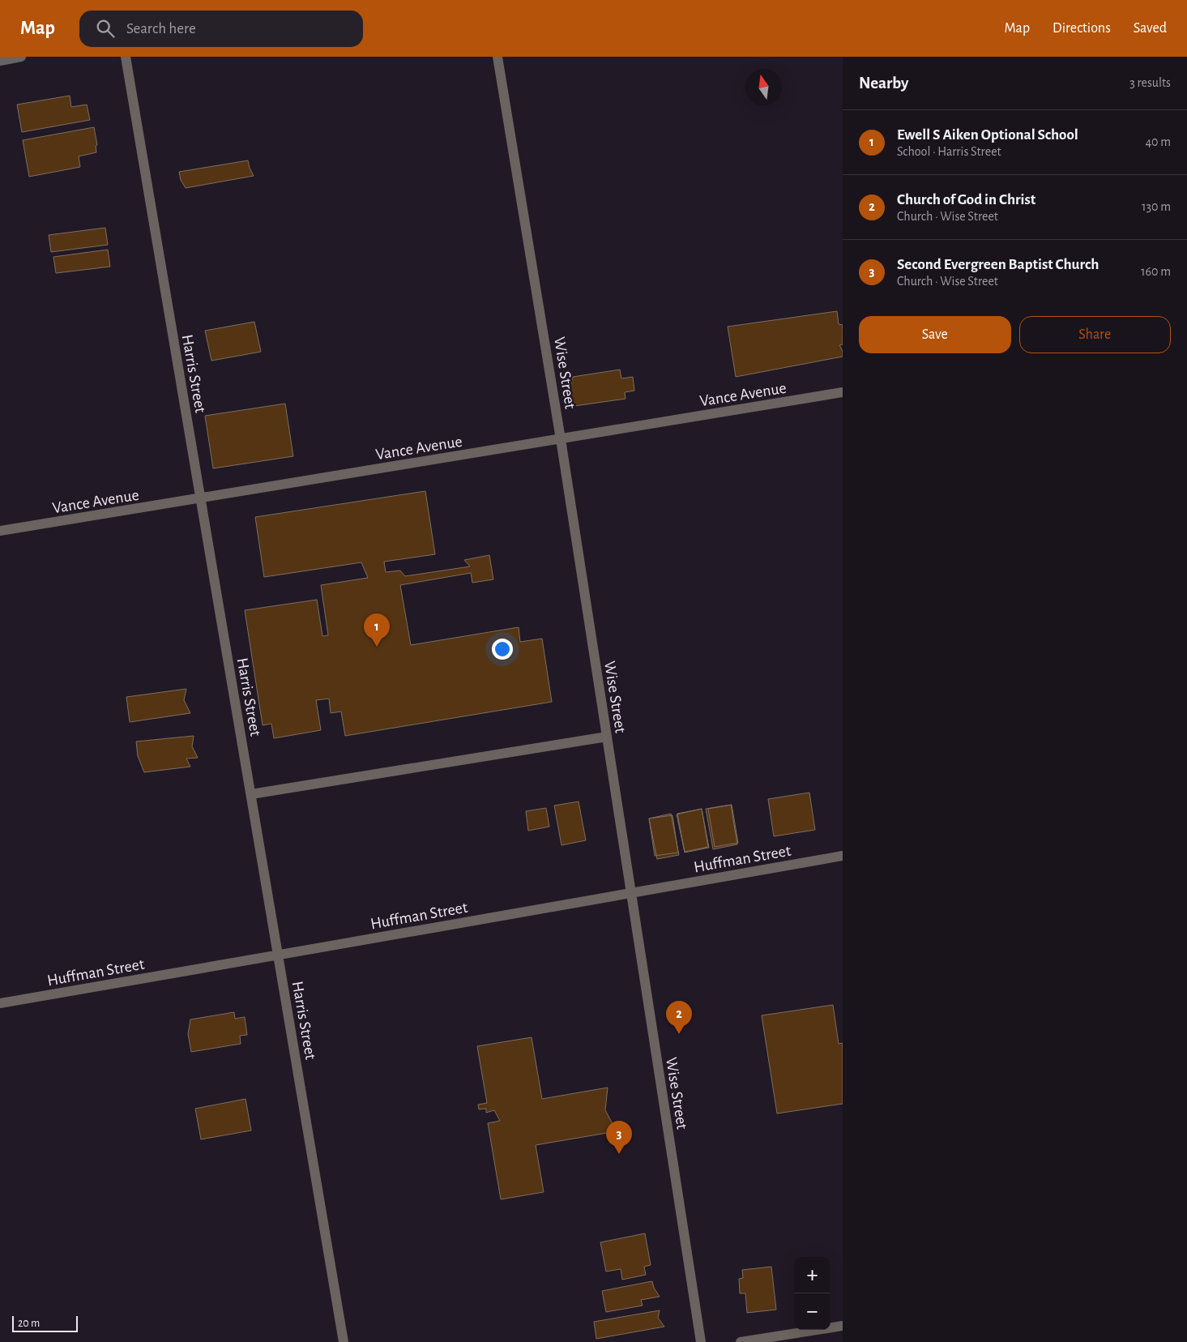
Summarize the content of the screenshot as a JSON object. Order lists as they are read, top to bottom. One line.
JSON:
{"streets":{"street":["Wise Street","Harris Street","Vance Avenue","Huffman Street"]},"crossings":[["Wise Street","Vance Avenue"],["Wise Street","Huffman Street"],["Harris Street","Vance Avenue"],["Harris Street","Huffman Street"]],"scale_bar":"20 m","north":"top","page":{"header":"Map","search":"Search here","nav":["Map","Directions","Saved"],"heading":["Nearby","3 results"],"list":[{"mark":"1","name":"Ewell S Aiken Optional School","note":"School · Harris Street","value":"40 m"},{"mark":"2","name":"Church of God in Christ","note":"Church · Wise Street","value":"130 m"},{"mark":"3","name":"Second Evergreen Baptist Church","note":"Church · Wise Street","value":"160 m"}],"buttons":["Save","Share"],"pins":["1","2","3"],"map_buttons":["+","−"],"scale":"20 m"}}
